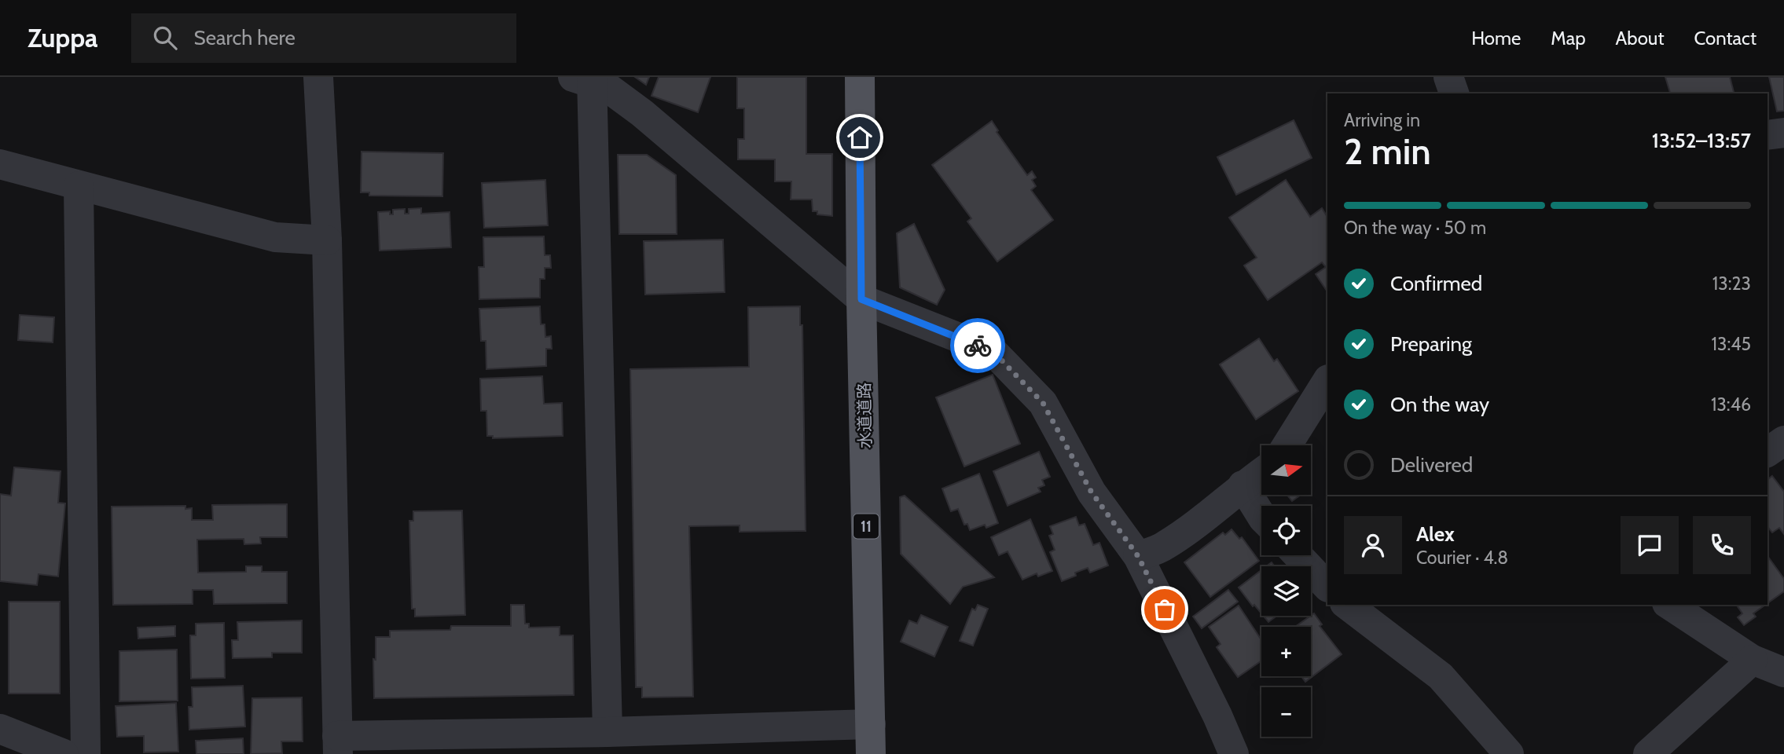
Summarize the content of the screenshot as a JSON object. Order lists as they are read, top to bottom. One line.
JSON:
{"streets":{"main road":["水道道路","11"]},"north":"right","page":{"header":"Zuppa","search":"Search here","nav":["Home","Map","About","Contact"],"heading":["2 min","Arriving in","13:52–13:57"],"panel":["Alex","Courier · 4.8"],"bar":"On the way · 50 m","list":[["Confirmed","13:23"],["Preparing","13:45"],["On the way","13:46"],"Delivered"],"map_buttons":["+","−"]}}
